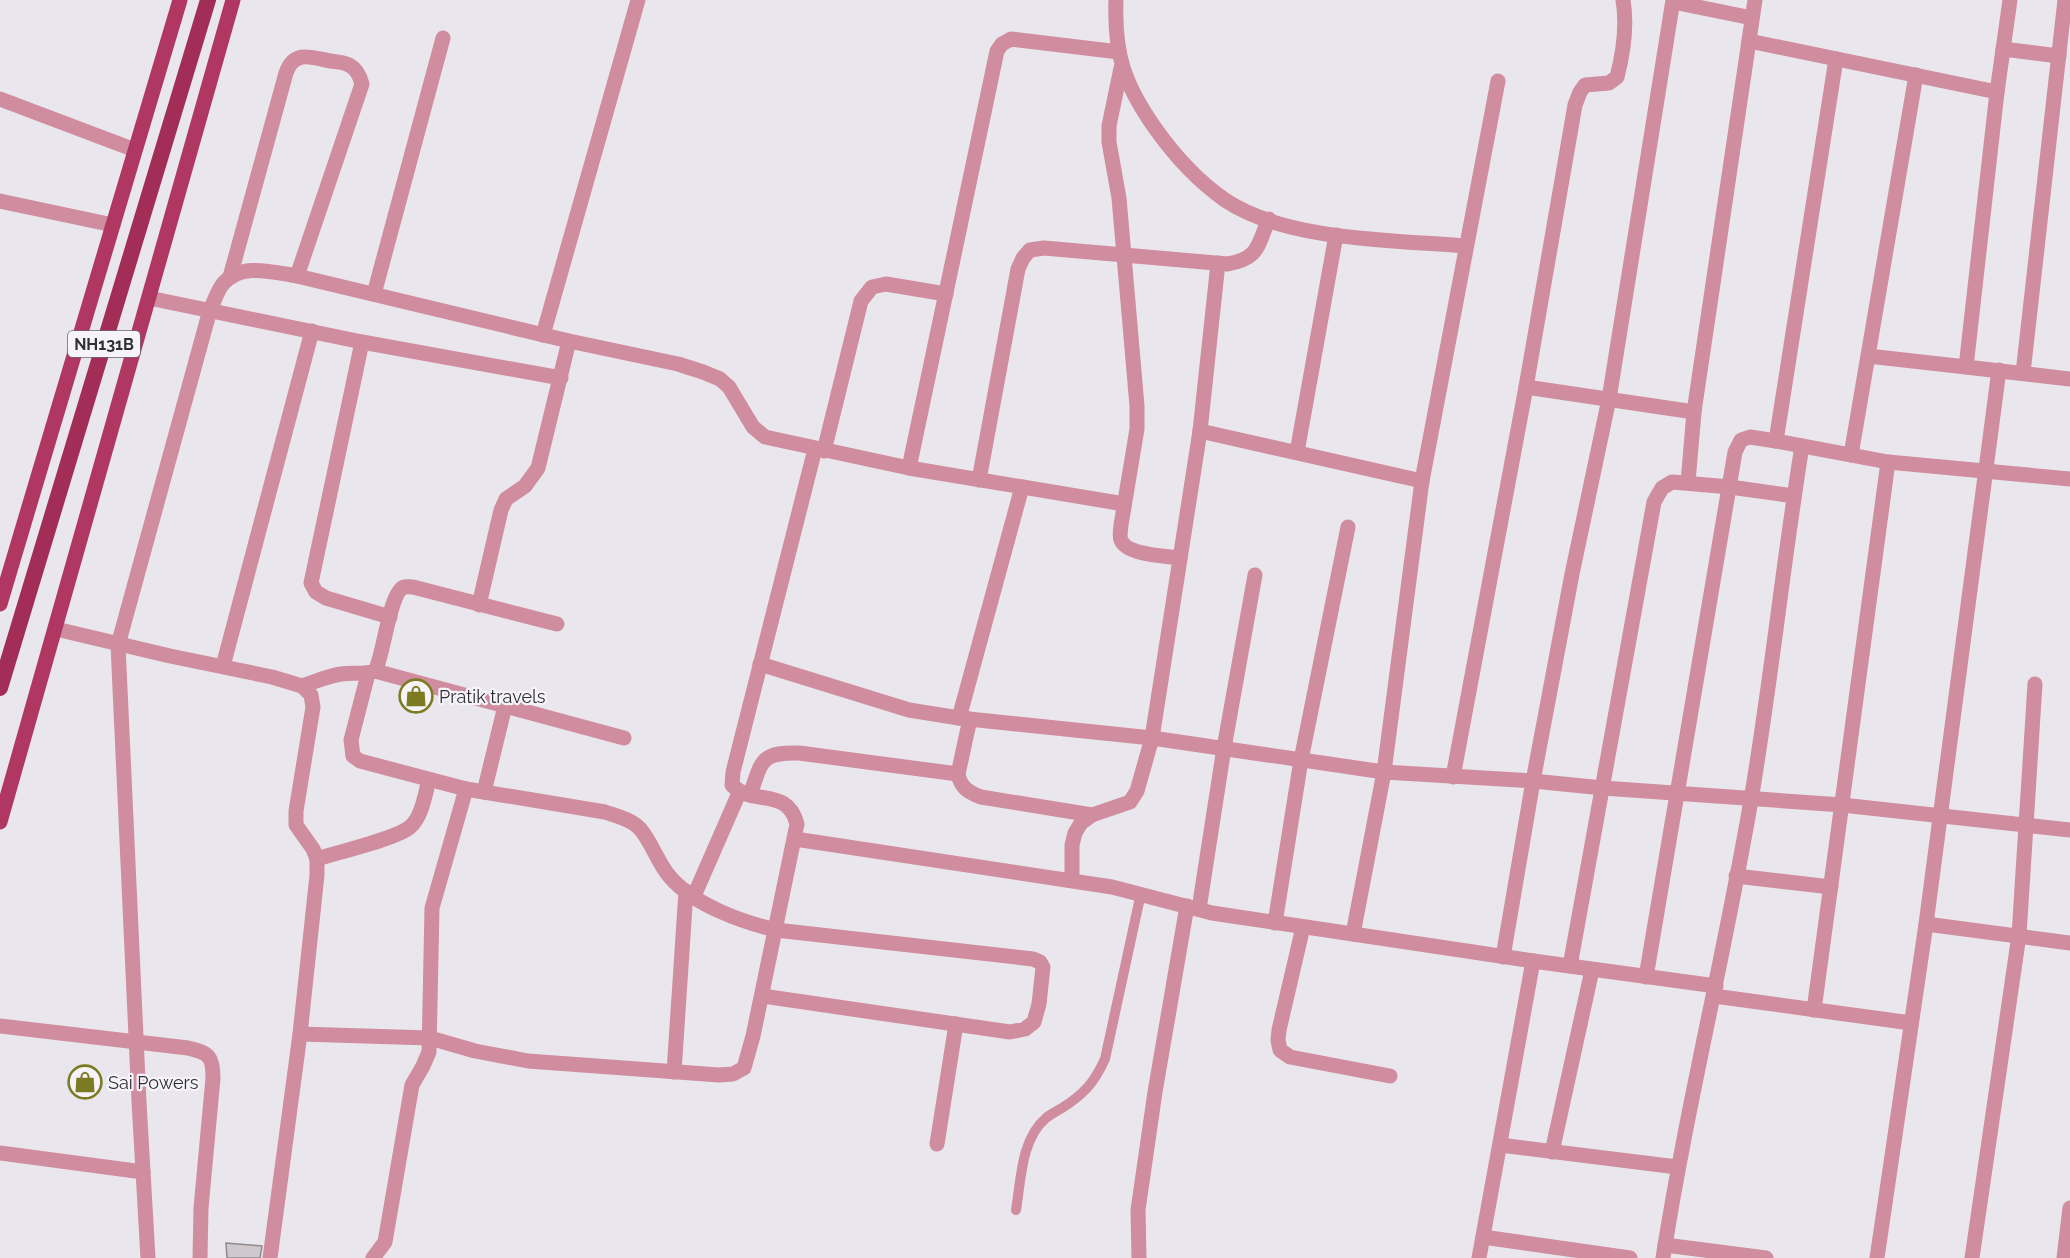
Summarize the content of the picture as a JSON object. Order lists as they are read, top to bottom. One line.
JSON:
{"streets":{"highway":["NH131B"]},"places":{"shop":["Pratik travels","Sai Powers"]}}
